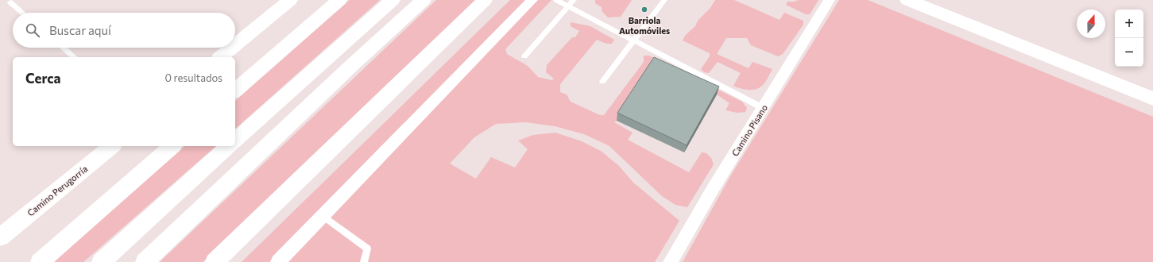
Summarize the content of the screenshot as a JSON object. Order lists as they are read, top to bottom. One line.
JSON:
{"streets":{"main road":["Camino Perugorría"],"street":["Camino Pisano"]},"places":["Barriola Automóviles"],"north":"top","page":{"map_buttons":["+","−"],"search":"Buscar aquí","heading":["Cerca","0 resultados"]}}
